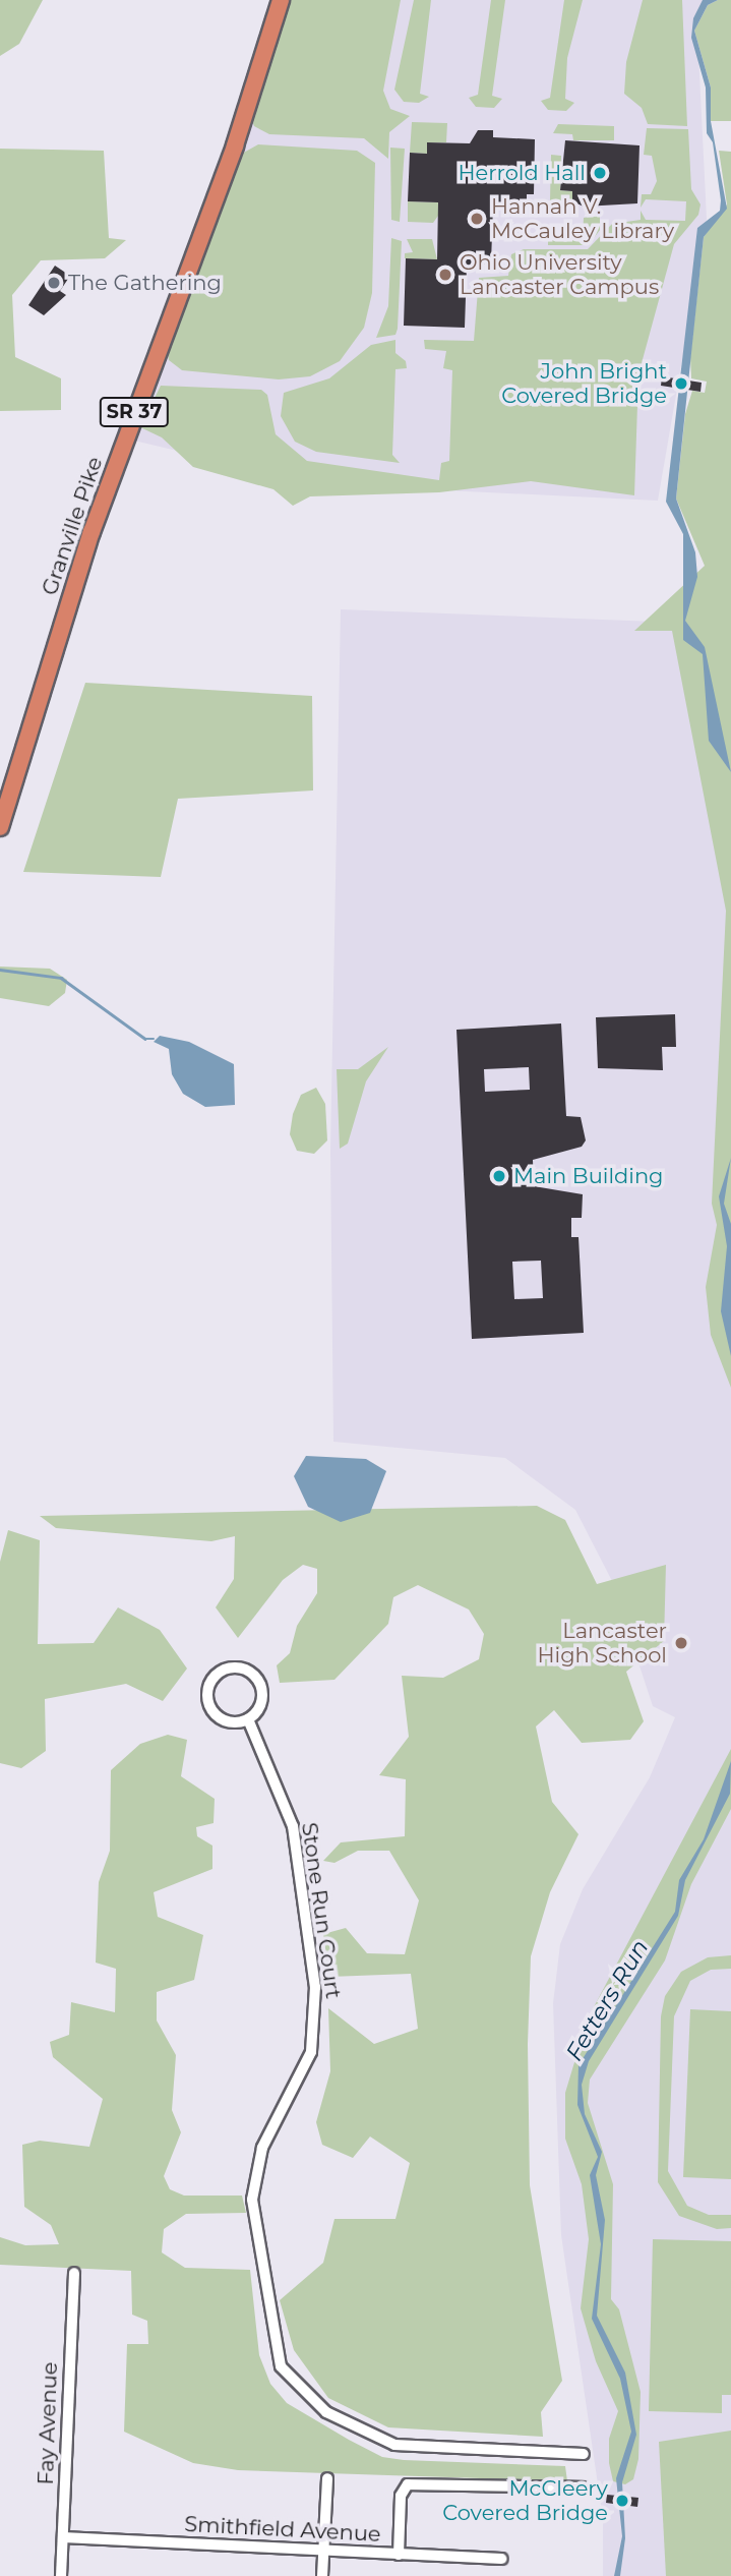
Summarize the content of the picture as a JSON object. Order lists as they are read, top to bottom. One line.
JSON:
{"streets":{"highway":["SR 37","Granville Pike"],"street":["Stone Run Court","Fay Avenue","Smithfield Avenue"]},"crossings":[["Fay Avenue","Smithfield Avenue"]],"water":["Fetters Run"],"places":["Herrold Hall","Hannah V. McCauley Library","Ohio University Lancaster Campus","The Gathering","John Bright Covered Bridge","Main Building","Lancaster High School","McCleery Covered Bridge"]}
